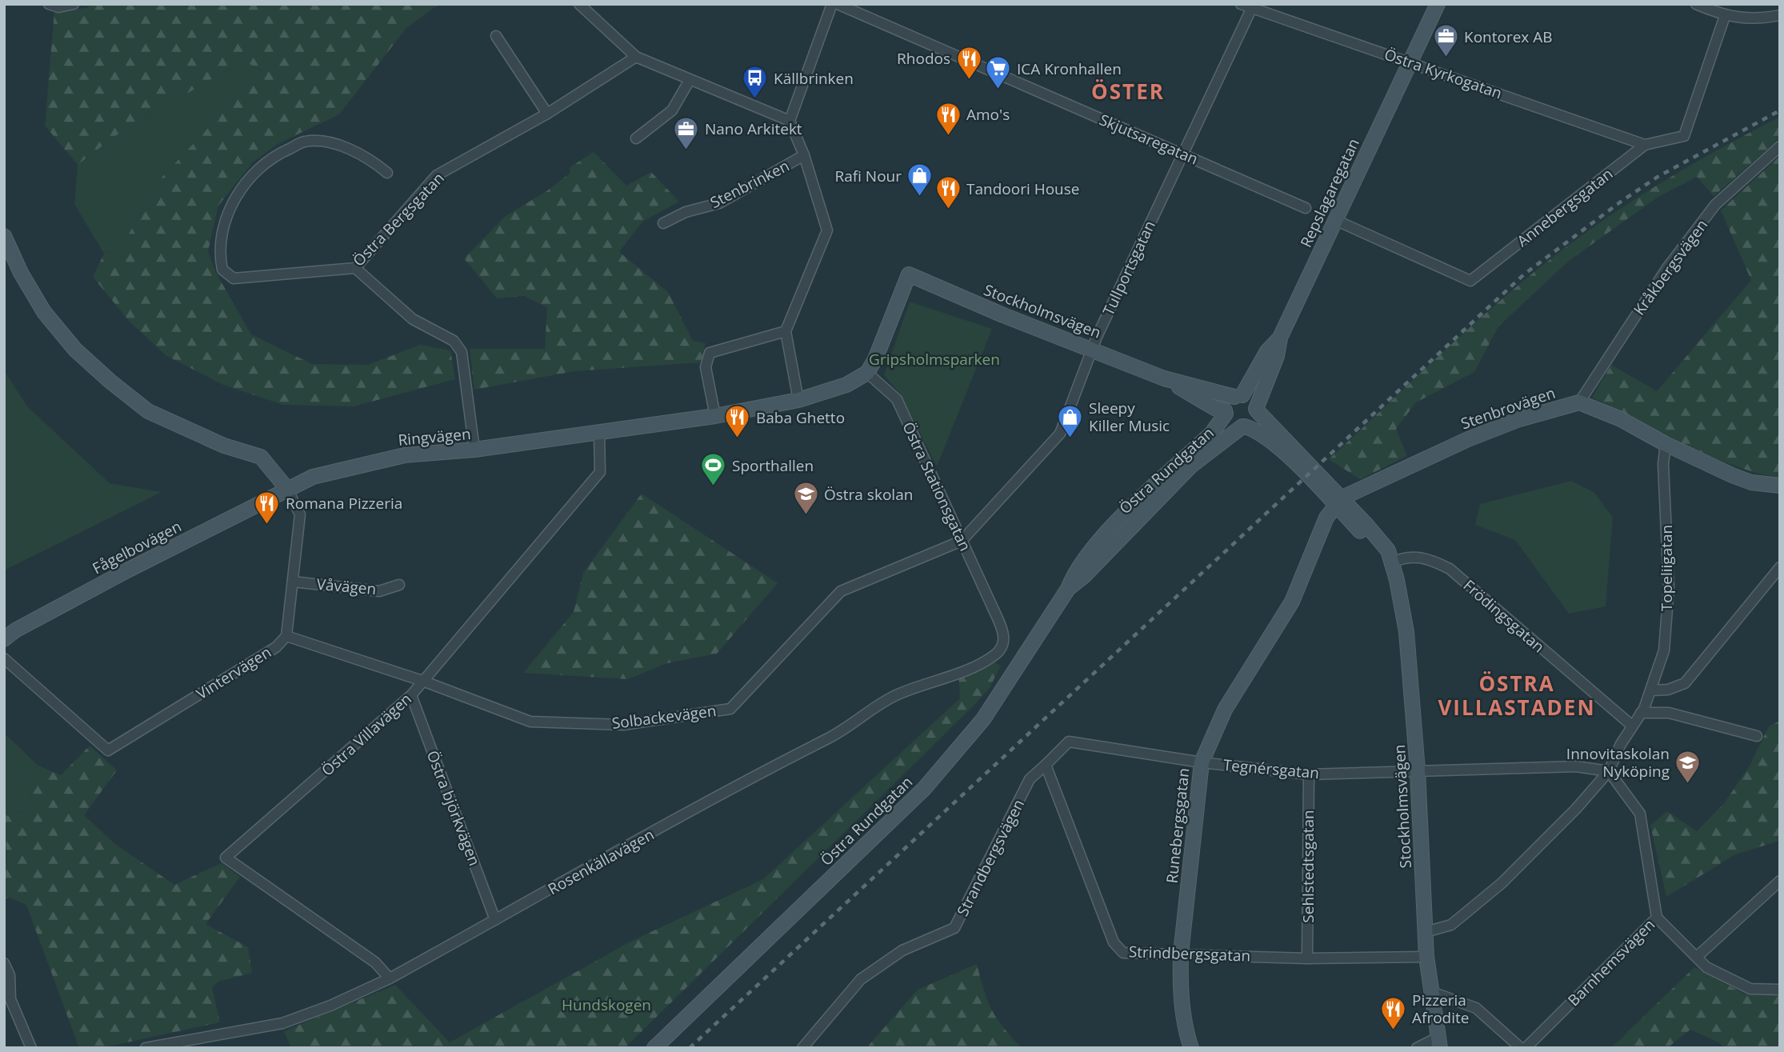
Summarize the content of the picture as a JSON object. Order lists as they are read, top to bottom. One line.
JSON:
{"streets":{"street":["Östra Kyrkogatan","Skjutsaregatan","Stenbrinken","Repslagaregatan","Annebergsgatan","Östra Bergsgatan","Kråkbergsvägen","Tullportsgatan","Stockholmsvägen","Stenbrovägen","Ringvägen","Östra Rundgatan","Östra Stationsgatan","Fågelbovägen","Topeliigatan","Våvägen","Frödingsgatan","Vintervägen","Solbackevägen","Östra Villavägen","Tegnérsgatan","Östra björkvägen","Runebergsgatan","Strandbergsvägen","Rosenkällavägen","Sehlstedtsgatan","Strindbergsgatan","Barnhemsvägen"]},"crossings":[["Östra Kyrkogatan","Repslagaregatan"],["Östra Kyrkogatan","Annebergsgatan"],["Östra Kyrkogatan","Tullportsgatan"],["Skjutsaregatan","Tullportsgatan"],["Repslagaregatan","Annebergsgatan"],["Repslagaregatan","Stockholmsvägen"],["Repslagaregatan","Östra Rundgatan"],["Kråkbergsvägen","Stenbrovägen"],["Tullportsgatan","Stockholmsvägen"],["Tullportsgatan","Östra Stationsgatan"],["Tullportsgatan","Solbackevägen"],["Stockholmsvägen","Ringvägen"],["Stockholmsvägen","Östra Rundgatan"],["Stockholmsvägen","Östra Stationsgatan"],["Stockholmsvägen","Frödingsgatan"],["Stockholmsvägen","Tegnérsgatan"],["Stockholmsvägen","Strindbergsgatan"],["Stenbrovägen","Topeliigatan"],["Stenbrovägen","Runebergsgatan"],["Ringvägen","Östra Stationsgatan"],["Ringvägen","Fågelbovägen"],["Ringvägen","Vintervägen"],["Ringvägen","Östra Villavägen"],["Östra Stationsgatan","Solbackevägen"],["Östra Stationsgatan","Rosenkällavägen"],["Fågelbovägen","Vintervägen"],["Våvägen","Vintervägen"],["Vintervägen","Solbackevägen"],["Solbackevägen","Östra Villavägen"],["Östra Villavägen","Östra björkvägen"],["Östra Villavägen","Rosenkällavägen"],["Tegnérsgatan","Runebergsgatan"],["Tegnérsgatan","Strandbergsvägen"],["Tegnérsgatan","Sehlstedtsgatan"],["Tegnérsgatan","Strindbergsgatan"],["Tegnérsgatan","Barnhemsvägen"],["Östra björkvägen","Rosenkällavägen"],["Runebergsgatan","Strindbergsgatan"],["Strandbergsvägen","Strindbergsgatan"],["Sehlstedtsgatan","Strindbergsgatan"]],"districts":["ÖSTER","ÖSTRA VILLASTADEN"],"parks":["Gripsholmsparken","Hundskogen"],"places":{"office":["Kontorex AB","Nano Arkitekt"],"restaurant":["Rhodos","Amo's","Tandoori House","Baba Ghetto","Romana Pizzeria","Pizzeria Afrodite"],"supermarket":["ICA Kronhallen"],"bus stop":["Källbrinken"],"shop":["Rafi Nour","Sleepy Killer Music"],"sports":["Sporthallen"],"school or university":["Östra skolan","Innovitaskolan Nyköping"]}}
